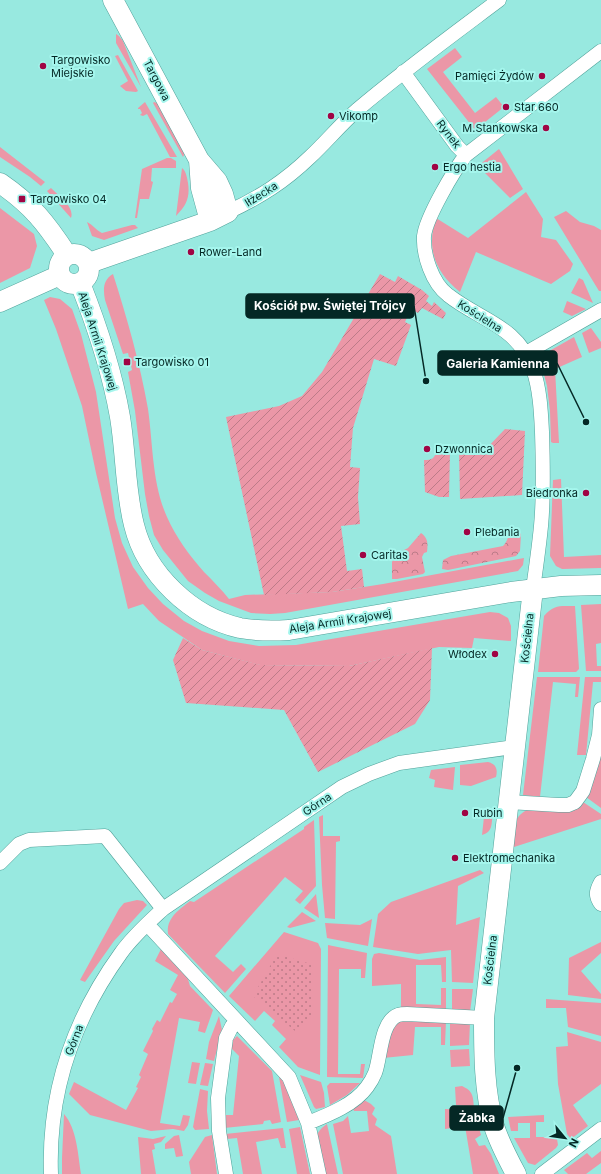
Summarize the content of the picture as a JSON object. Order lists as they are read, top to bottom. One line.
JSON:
{"streets":{"street":["Targowa","Rynek","Iłżecka","Kościelna","Aleja Armii Krajowej","Górna"]},"crossings":[["Targowa","Iłżecka"],["Rynek","Iłżecka"],["Rynek","Kościelna"],["Iłżecka","Aleja Armii Krajowej"],["Kościelna","Aleja Armii Krajowej"],["Kościelna","Górna"]],"places":{"other":["Targowisko Miejskie","Pamięci Żydów","Star 660","Vikomp","M.Stankowska","Ergo hestia","Rower-Land","Kościół pw. Świętej Trójcy","Galeria Kamienna","Dzwonnica","Biedronka","Plebania","Caritas","Włodex","Rubin","Elektromechanika","Żabka"],"transit":["Targowisko 04","Targowisko 01"]},"north":"bottom right"}
